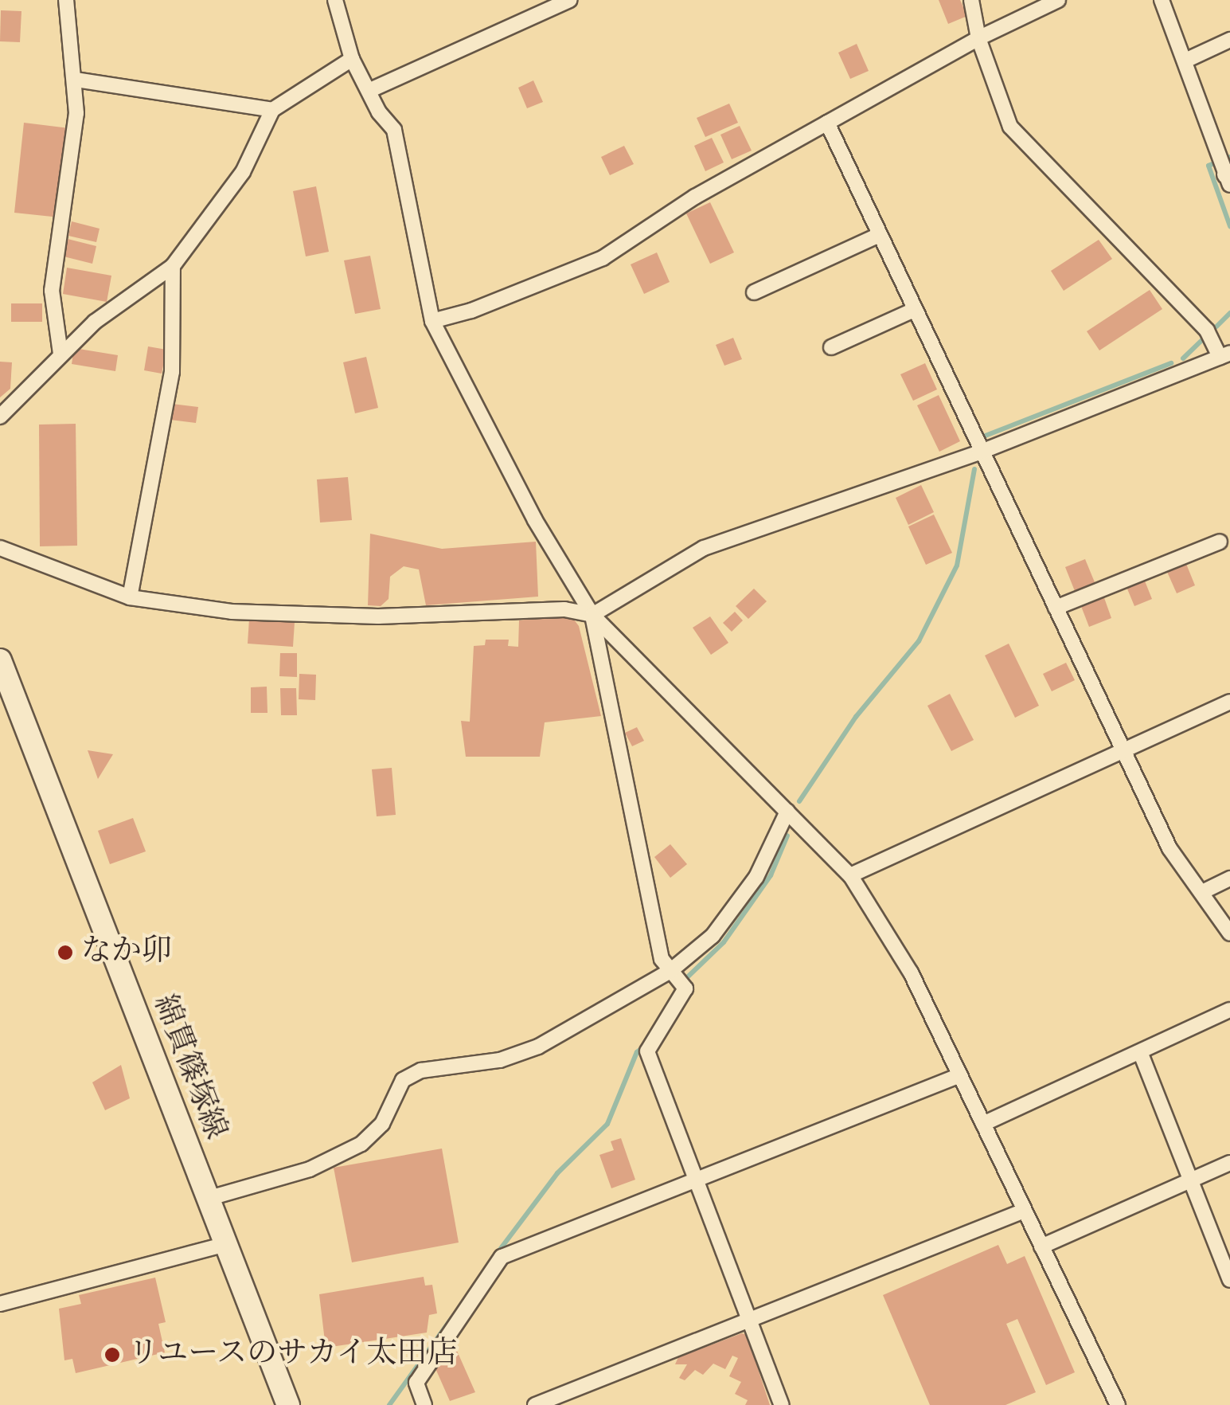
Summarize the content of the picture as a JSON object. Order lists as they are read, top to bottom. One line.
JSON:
{"streets":{"main road":["綿貫篠塚線"]},"places":["なか卯","リユースのサカイ太田店"]}
